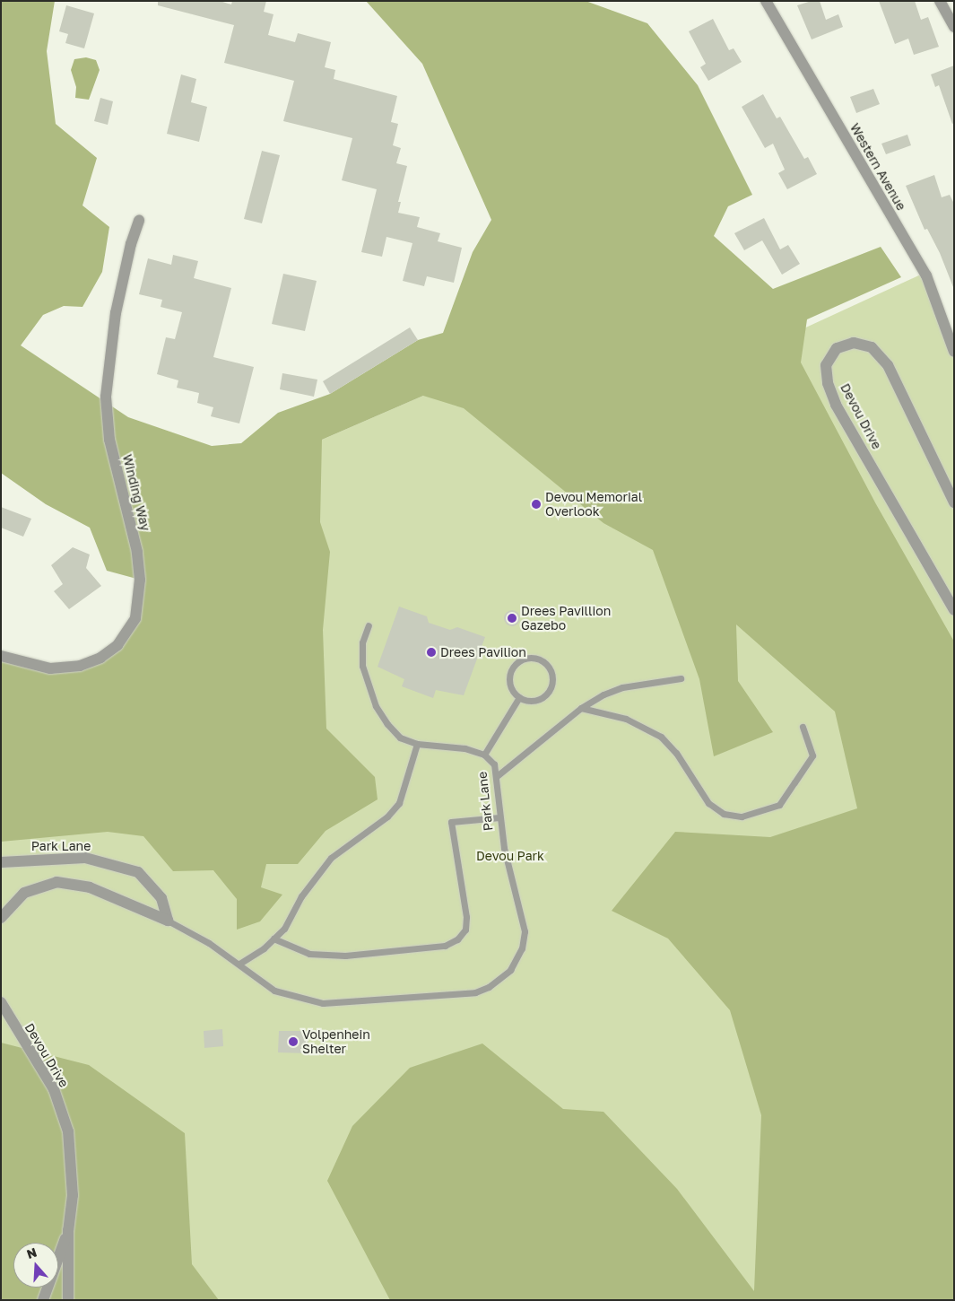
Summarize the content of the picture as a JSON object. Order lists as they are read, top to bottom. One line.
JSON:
{"streets":{"street":["Western Avenue","Devou Drive","Winding Way","Park Lane"]},"parks":["Devou Park"],"places":["Devou Memorial Overlook","Drees Pavillion Gazebo","Drees Pavilion","Volpenhein Shelter"],"north":"top"}
